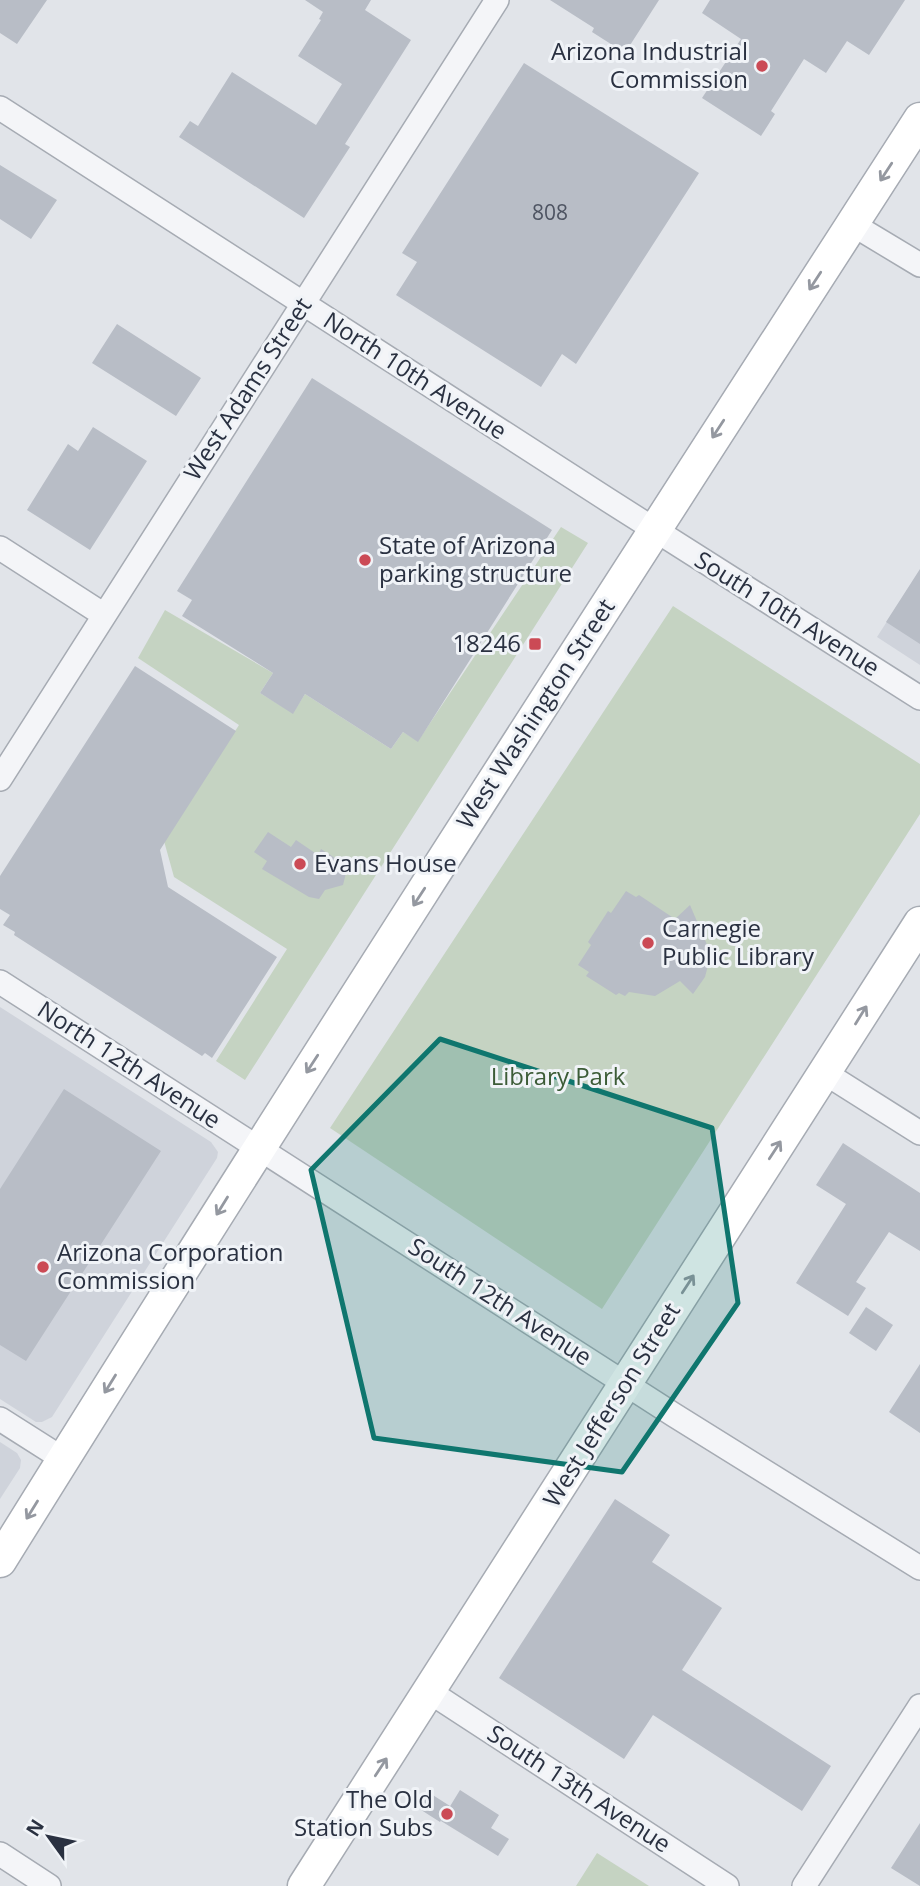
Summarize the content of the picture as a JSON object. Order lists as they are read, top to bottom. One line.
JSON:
{"streets":{"main road":["West Washington Street","West Jefferson Street"],"street":["North 10th Avenue","West Adams Street","South 10th Avenue","North 12th Avenue","South 12th Avenue","South 13th Avenue"]},"crossings":[["North 10th Avenue","West Adams Street"],["North 10th Avenue","South 10th Avenue"],["North 10th Avenue","West Washington Street"],["South 10th Avenue","West Washington Street"],["West Washington Street","North 12th Avenue"],["West Washington Street","South 12th Avenue"],["North 12th Avenue","South 12th Avenue"],["South 12th Avenue","West Jefferson Street"],["West Jefferson Street","South 13th Avenue"]],"one_way":["West Washington Street","West Jefferson Street"],"parks":["Library Park"],"places":{"other":["Arizona Industrial Commission","State of Arizona parking structure","Evans House","Carnegie Public Library","Arizona Corporation Commission","The Old Station Subs"],"transit":["18246"]},"house_numbers":["808"],"north":"top left"}
